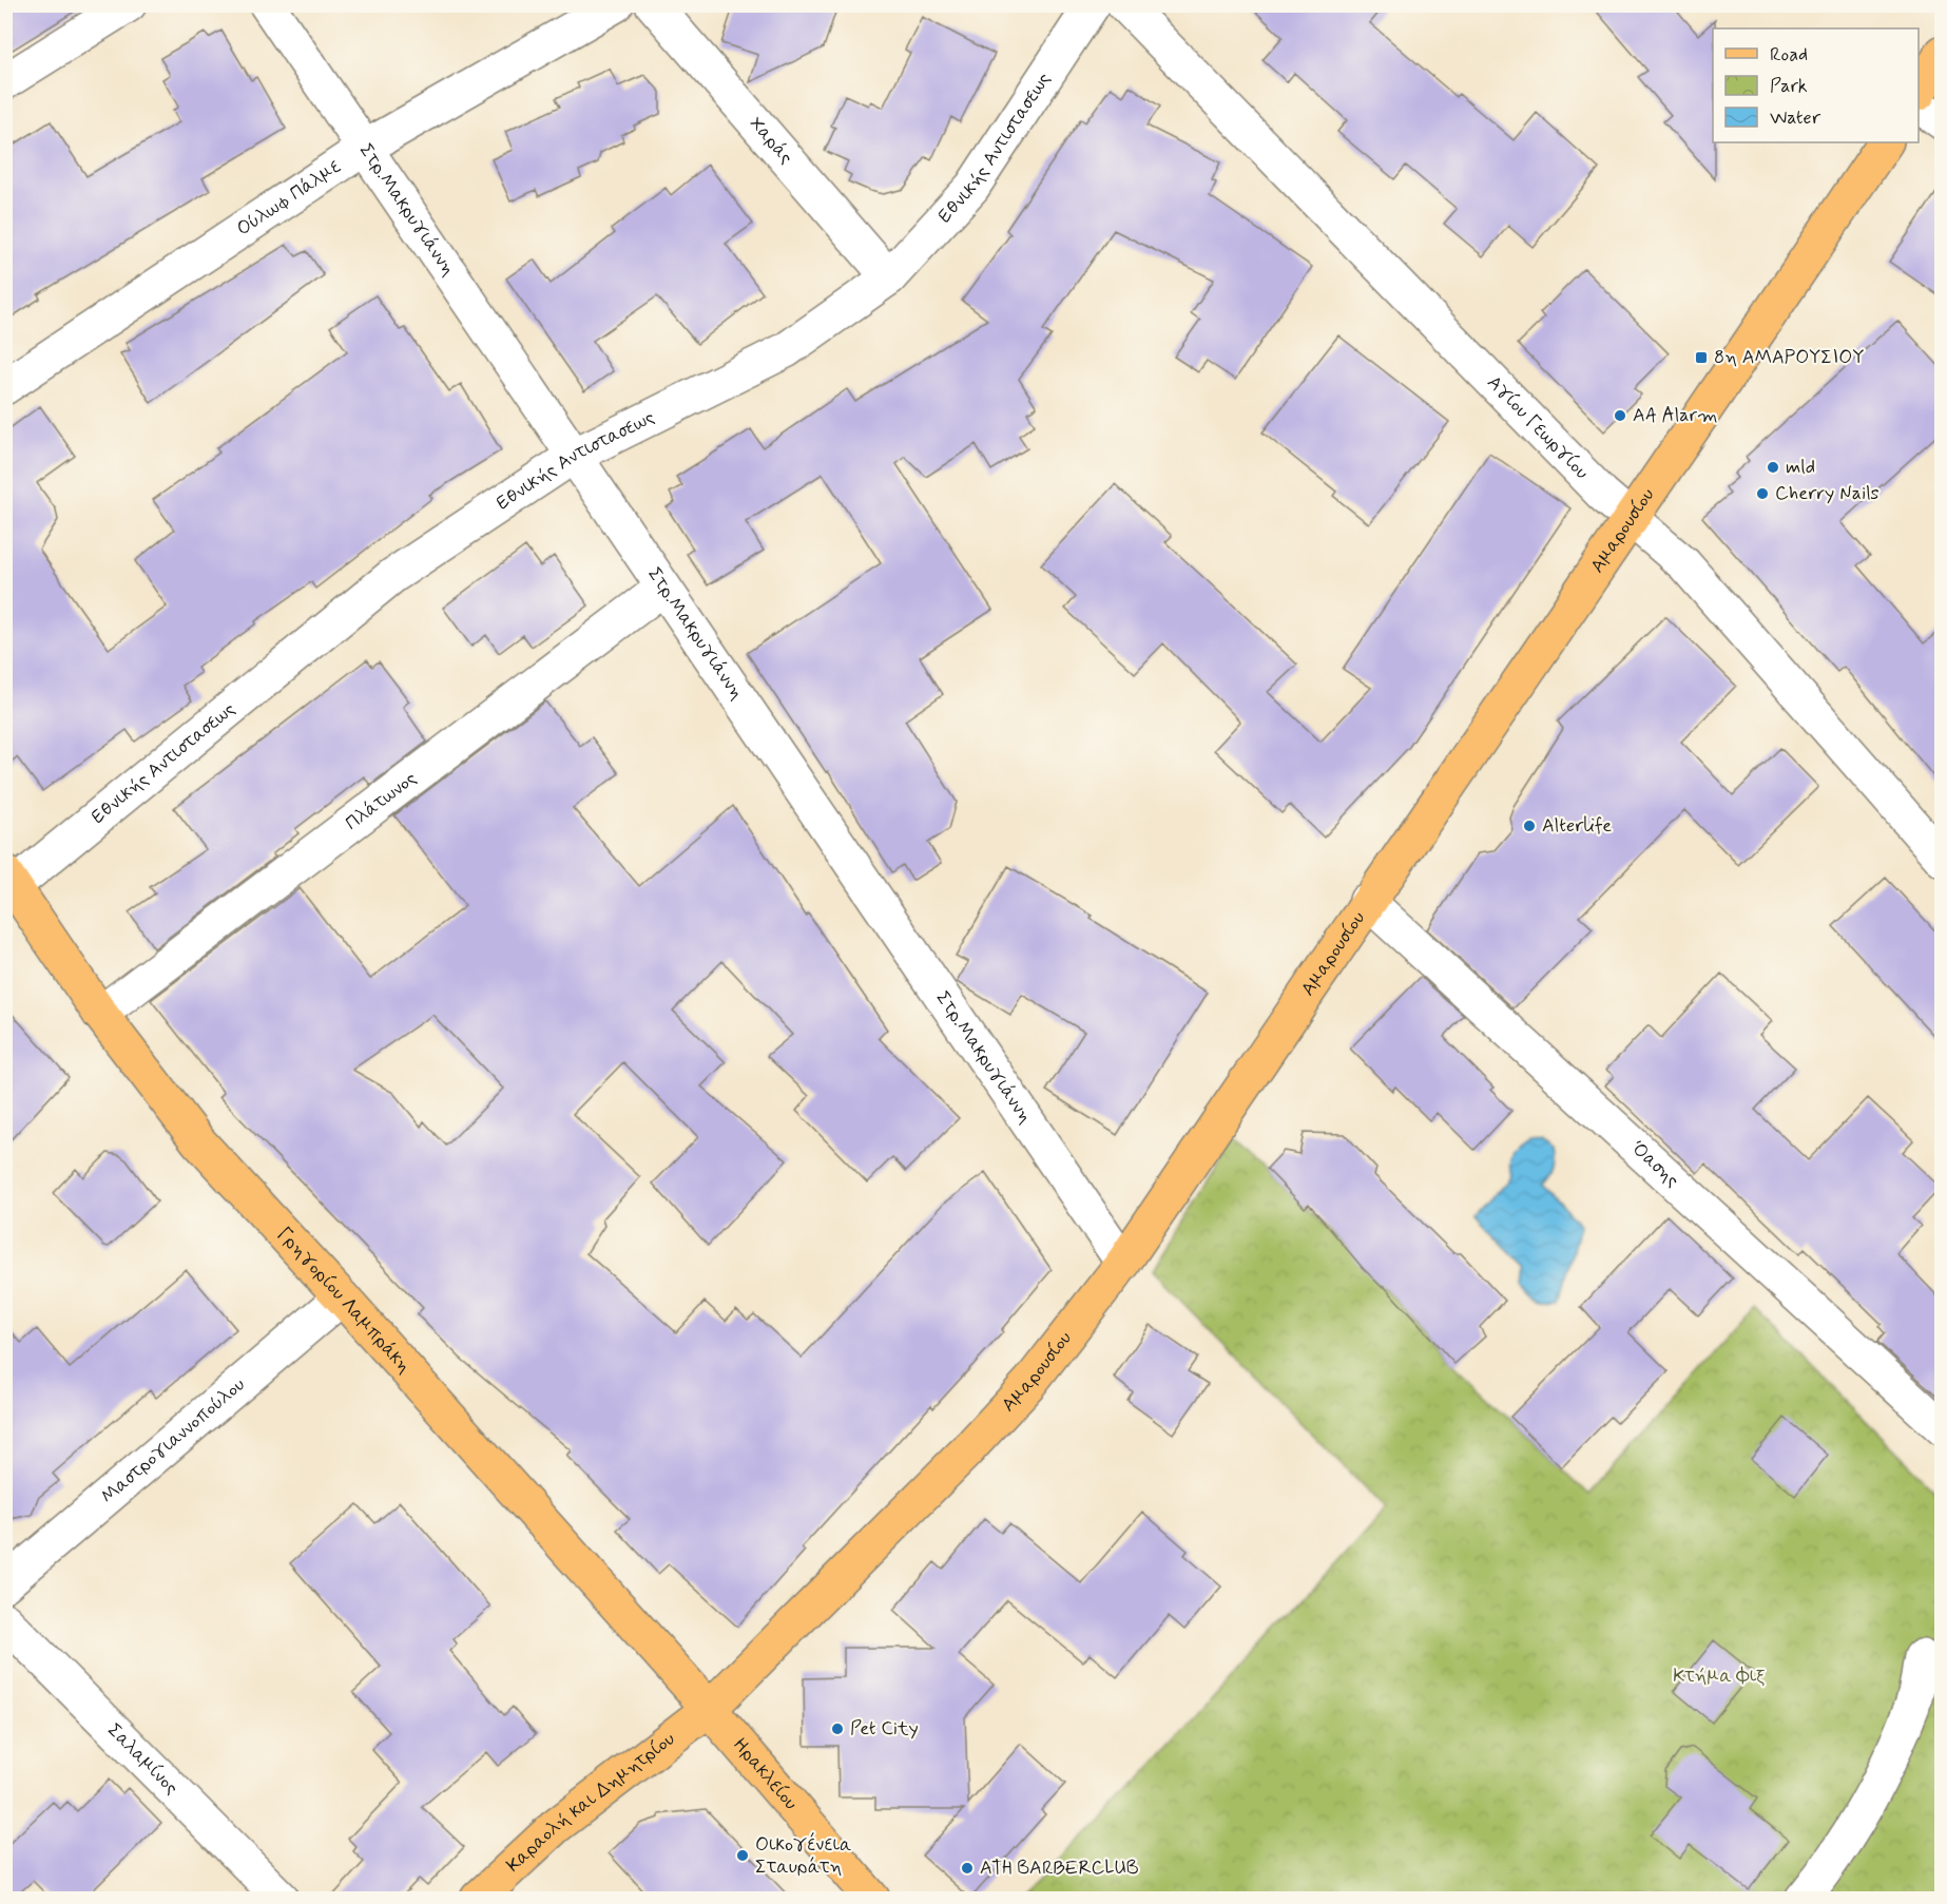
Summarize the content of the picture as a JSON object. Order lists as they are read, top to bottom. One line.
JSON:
{"streets":{"main road":["Αμαρουσίου","Γρηγορίου Λαμπράκη","Ηρακλείου","Καραολή και Δημητρίου"],"street":["Χαράς","Εθνικής Αντιστασεως","Ούλωφ Πάλμε","Στρ.Μακρυγιάννη","Αγίου Γεωργίου","Πλάτωνος","Όασης","Μαστρογιαννοπούλου","Σαλαμίνος"]},"crossings":[["Χαράς","Εθνικής Αντιστασεως"],["Εθνικής Αντιστασεως","Στρ.Μακρυγιάννη"],["Εθνικής Αντιστασεως","Γρηγορίου Λαμπράκη"],["Ούλωφ Πάλμε","Στρ.Μακρυγιάννη"],["Στρ.Μακρυγιάννη","Αμαρουσίου"],["Στρ.Μακρυγιάννη","Πλάτωνος"],["Αγίου Γεωργίου","Αμαρουσίου"],["Αμαρουσίου","Όασης"],["Αμαρουσίου","Γρηγορίου Λαμπράκη"],["Αμαρουσίου","Ηρακλείου"],["Αμαρουσίου","Καραολή και Δημητρίου"],["Πλάτωνος","Γρηγορίου Λαμπράκη"],["Γρηγορίου Λαμπράκη","Μαστρογιαννοπούλου"],["Γρηγορίου Λαμπράκη","Ηρακλείου"],["Γρηγορίου Λαμπράκη","Καραολή και Δημητρίου"],["Ηρακλείου","Καραολή και Δημητρίου"]],"parks":["Κτήμα Φιξ"],"places":{"transit":["8η ΑΜΑΡΟΥΣΙΟΥ"],"other":["AA Alarm","mld","Cherry Nails","Alterlife","Pet City","Οικογένεια Σταυράτη","ATH BARBERCLUB"]},"legend":["Road","Park","Water"]}
